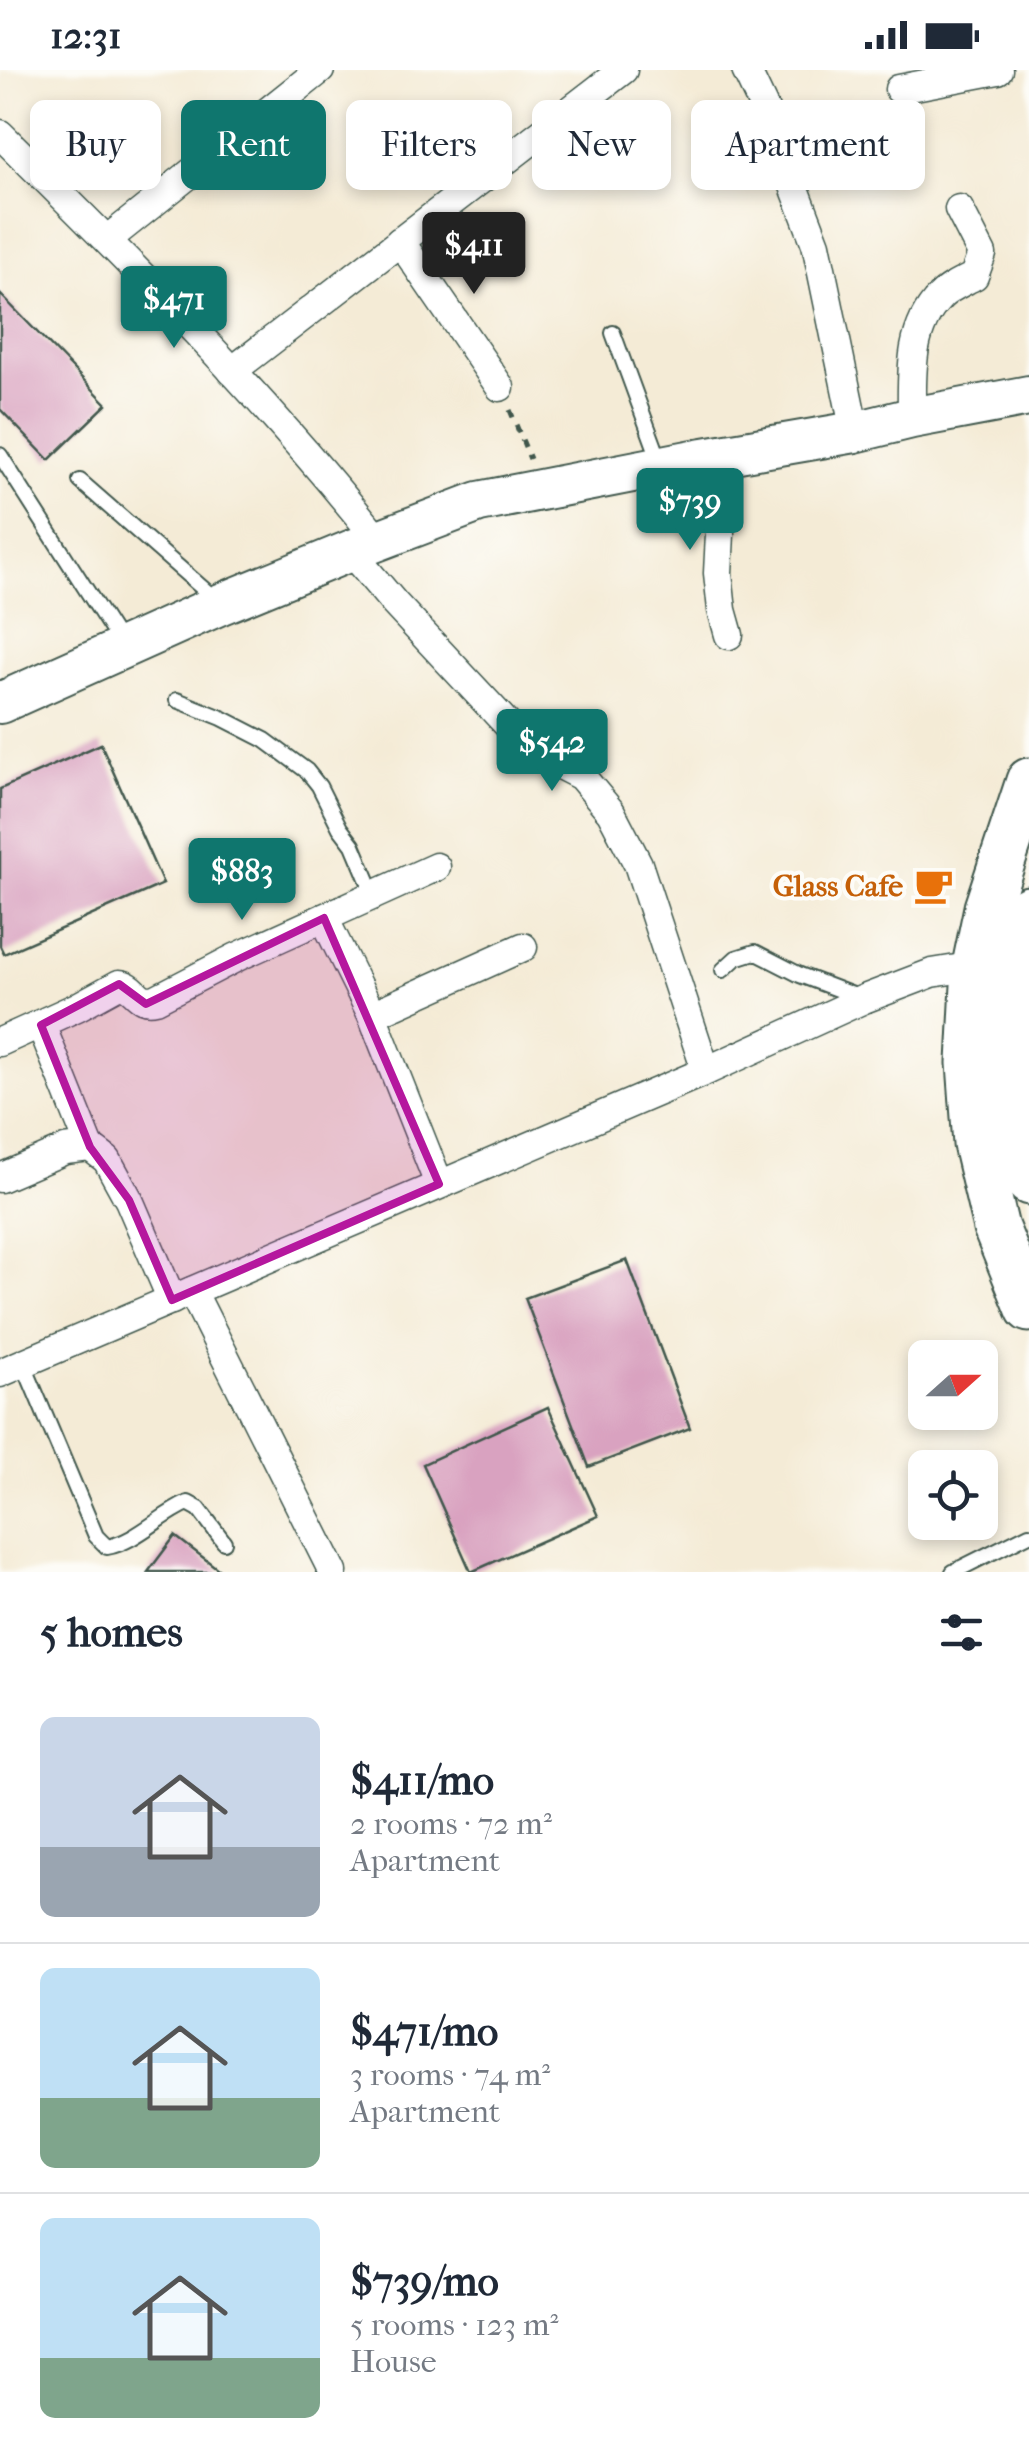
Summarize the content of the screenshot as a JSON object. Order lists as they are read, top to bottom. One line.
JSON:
{"places":{"cafe":["Glass Cafe"]},"north":"right","page":{"status":"12:31","chip":["Buy","Rent","Filters","New","Apartment"],"price":["$411","$471","$739","$542","$883"],"heading":"5 homes","list":[{"name":"$411/mo","note":"2 rooms · 72 m² · Apartment"},{"name":"$471/mo","note":"3 rooms · 74 m² · Apartment"},{"name":"$739/mo","note":"5 rooms · 123 m² · House"}]}}
